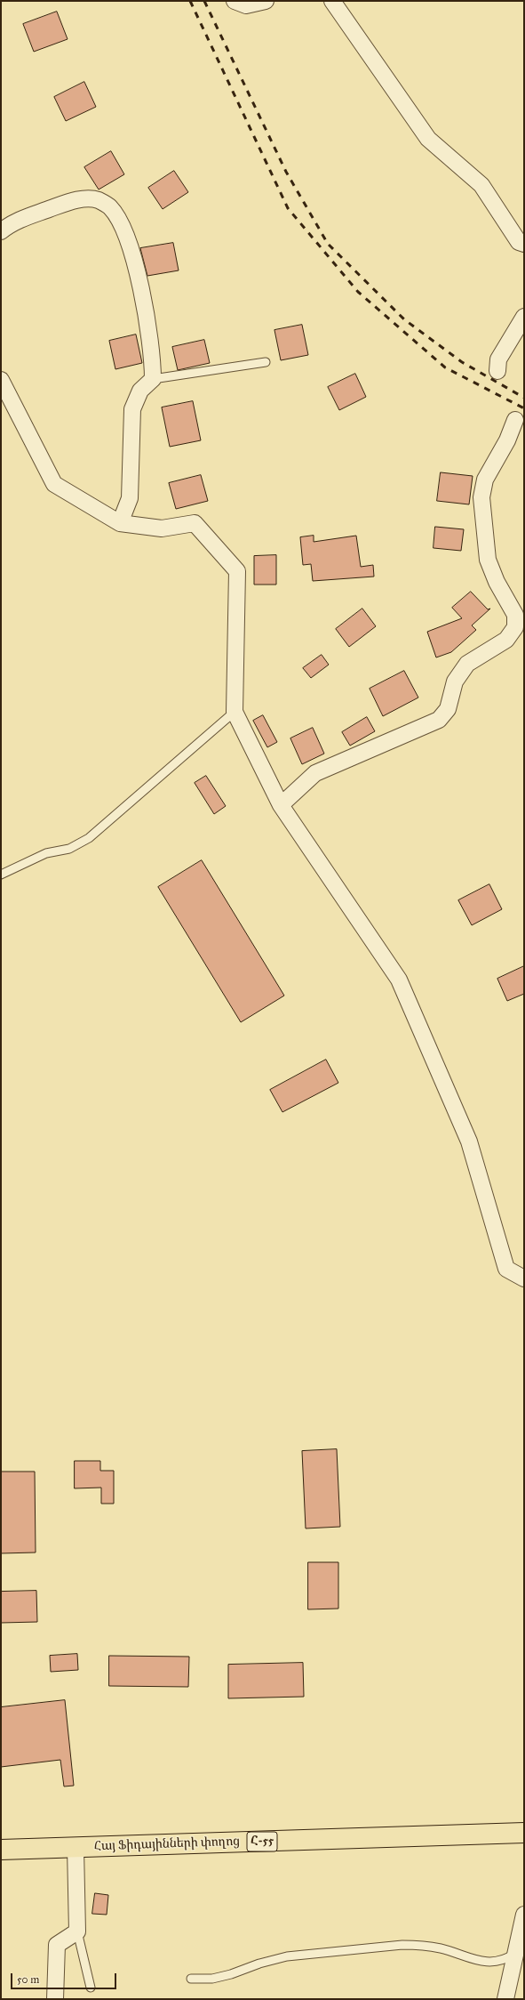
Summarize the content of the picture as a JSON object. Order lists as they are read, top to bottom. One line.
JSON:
{"streets":{"main road":["Հ-55","Հայ Ֆիդայինների փողոց"]},"scale_bar":"50 m"}
